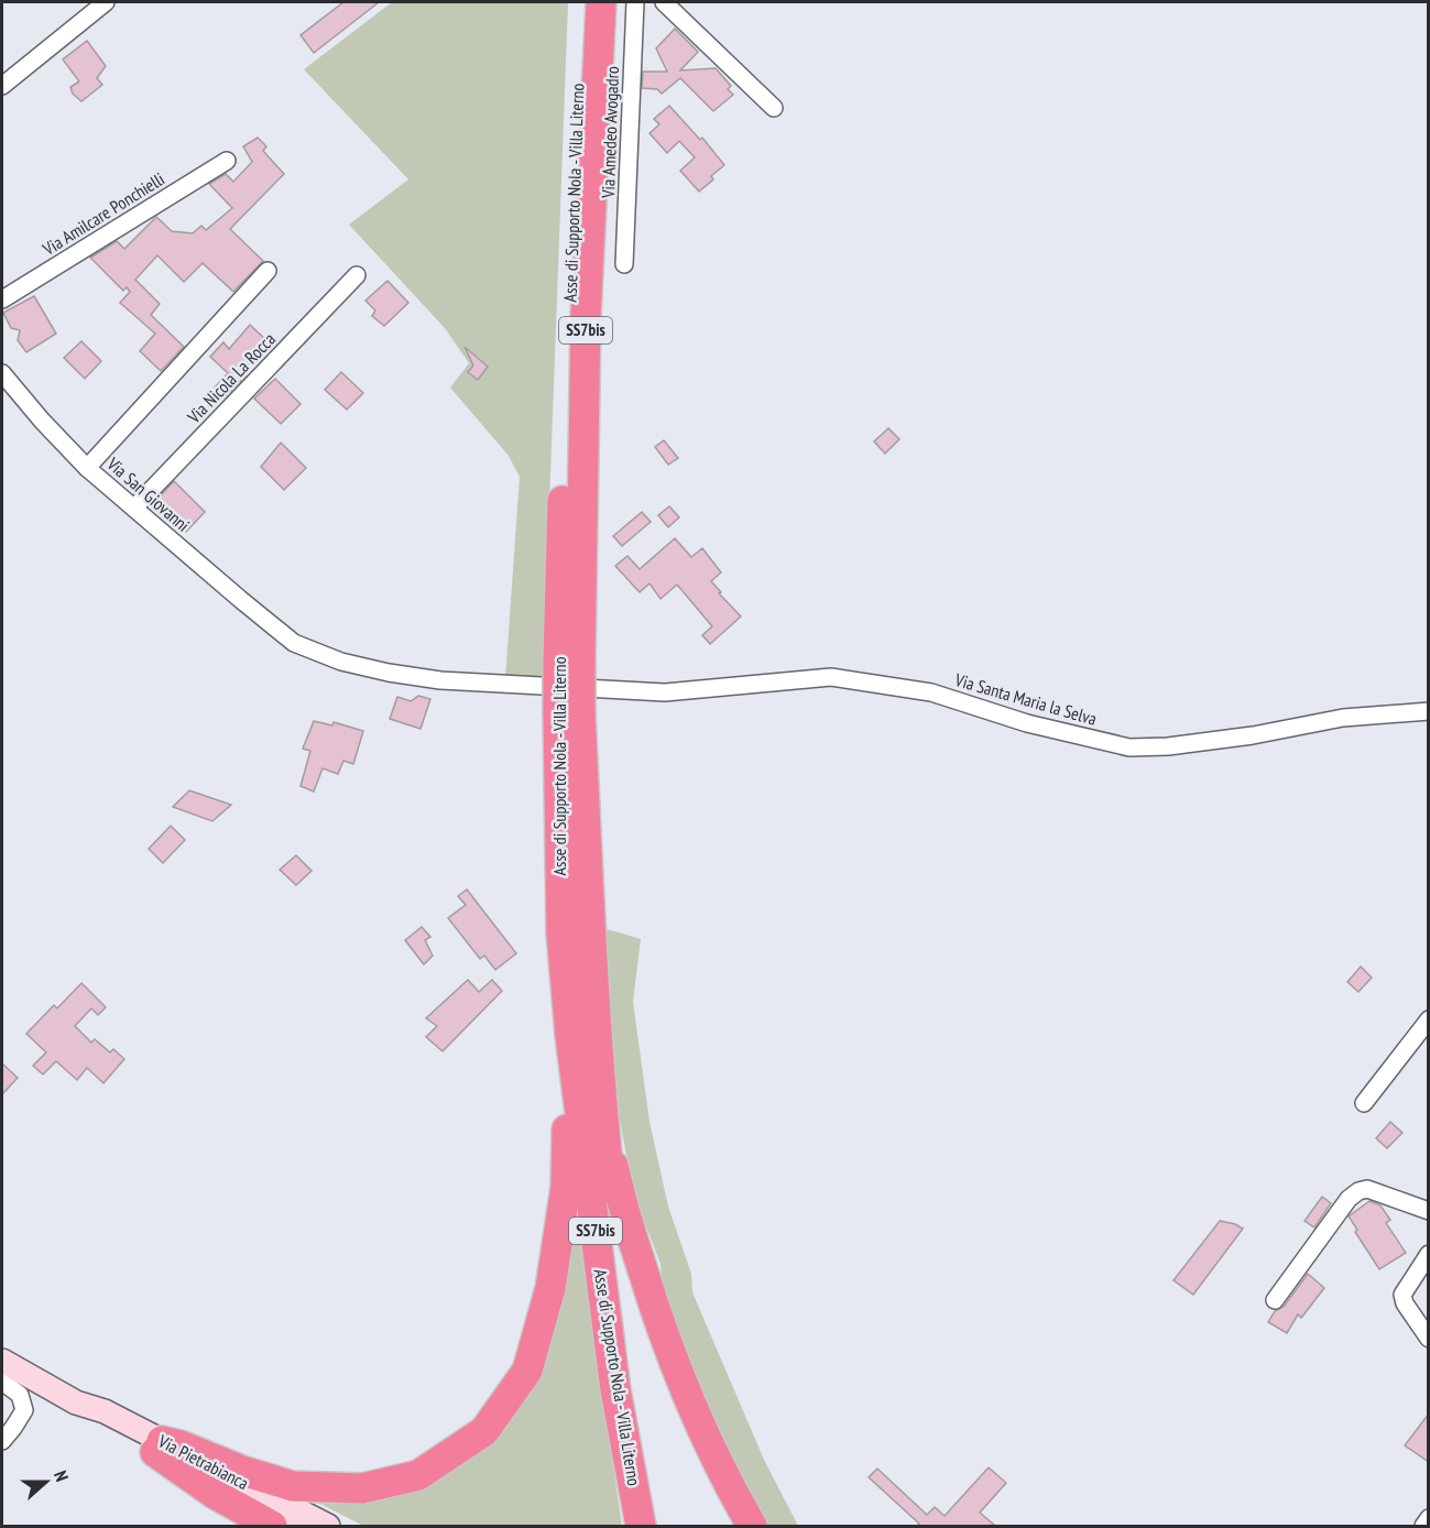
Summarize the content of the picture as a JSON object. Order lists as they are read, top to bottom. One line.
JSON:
{"streets":{"highway":["Asse di Supporto Nola - Villa Literno","SS7bis"],"main road":["Via Pietrabianca"],"street":["Via Amedeo Avogadro","Via Amilcare Ponchielli","Via Nicola La Rocca","Via San Giovanni","Via Santa Maria la Selva"]},"crossings":[["Via Nicola La Rocca","Via San Giovanni"],["Via San Giovanni","Via Santa Maria la Selva"]],"north":"right"}
